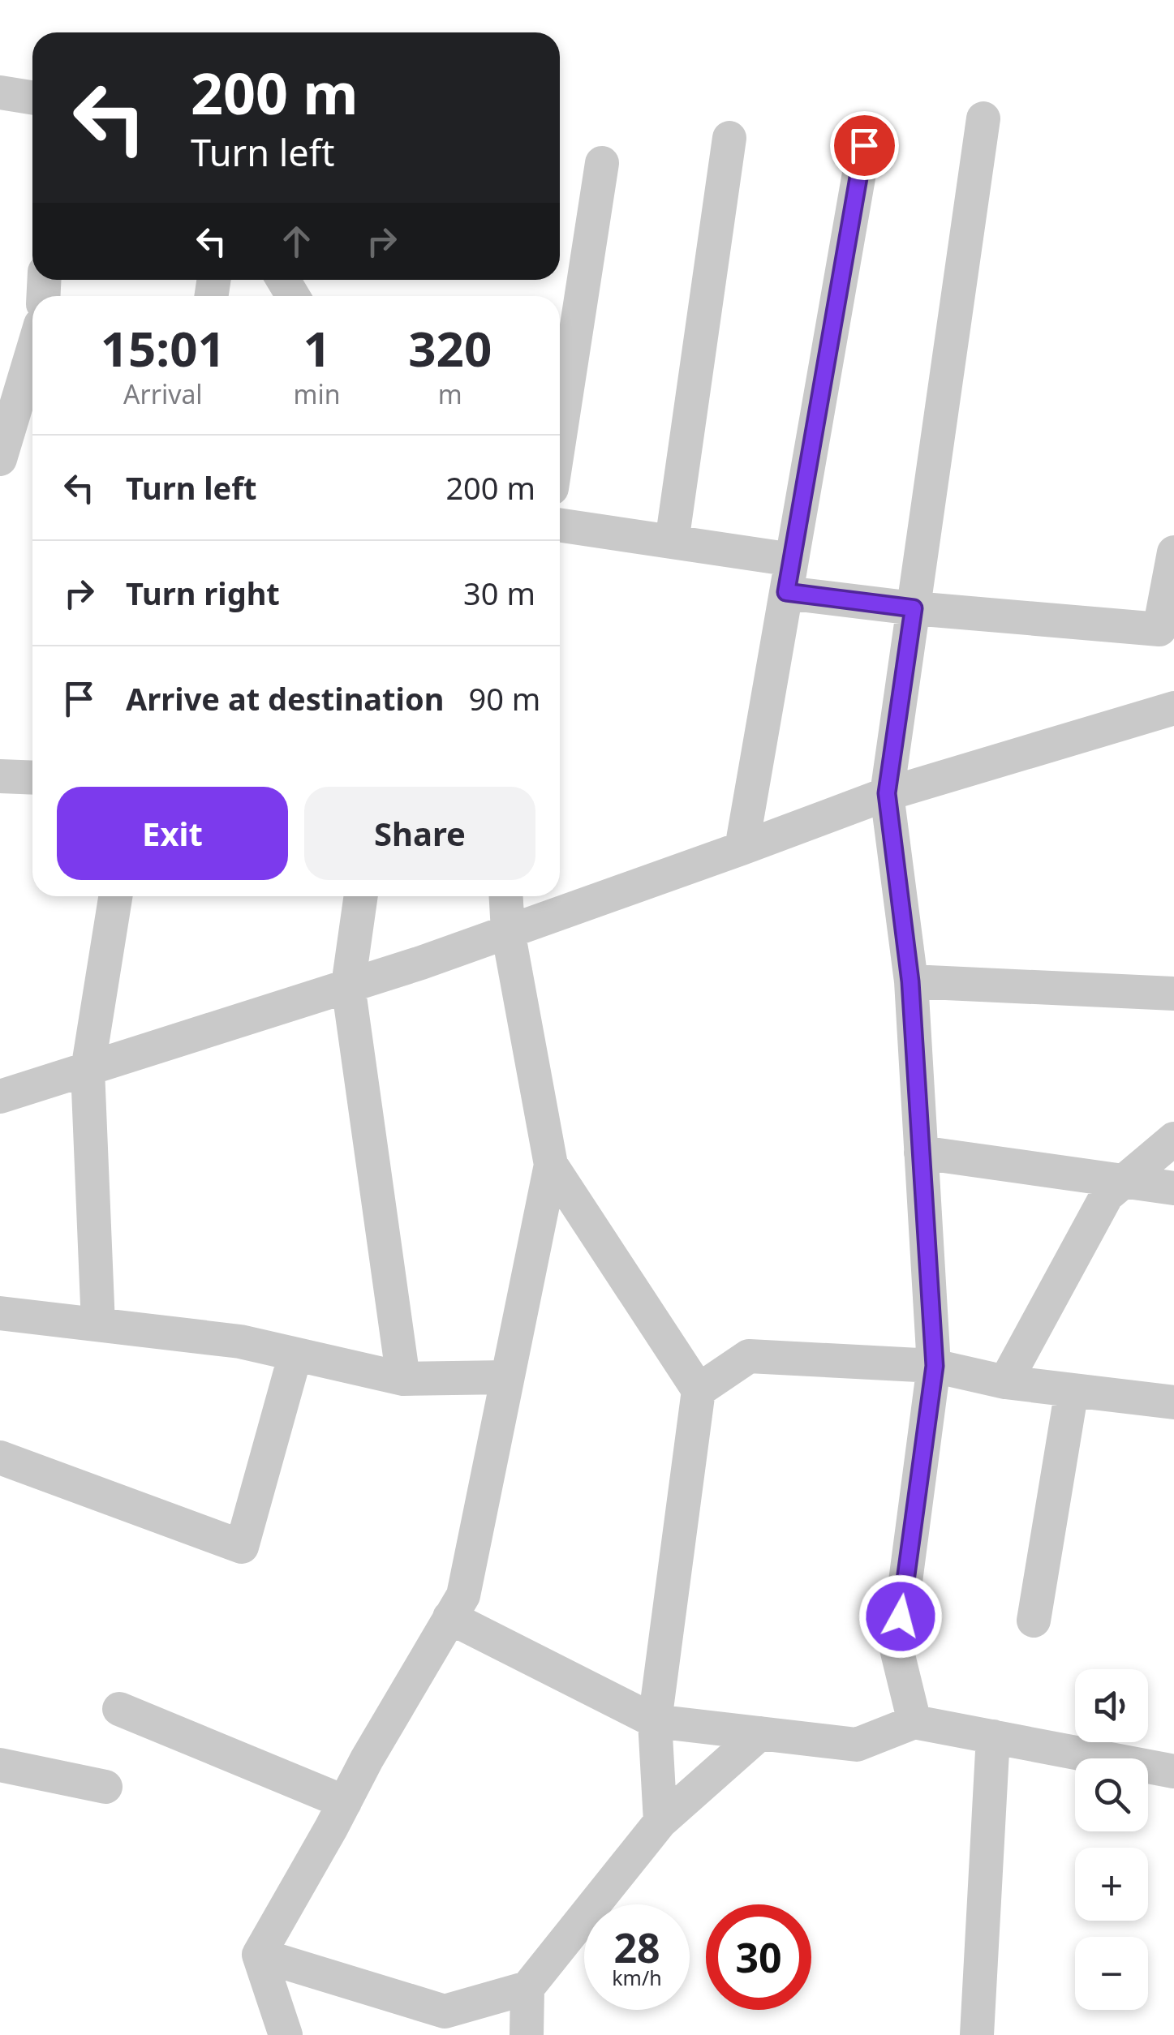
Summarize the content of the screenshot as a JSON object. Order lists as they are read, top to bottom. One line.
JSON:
{"page":{"turn":["200 m","Turn left"],"eta":["15:01","Arrival","1","min","320","m"],"list":[{"name":"Turn left","value":"200 m"},{"name":"Turn right","value":"30 m"},{"name":"Arrive at destination","value":"90 m"}],"buttons":["Exit","Share"],"map_buttons":["+","−"],"speed":"28 km/h","limit":"30"}}
